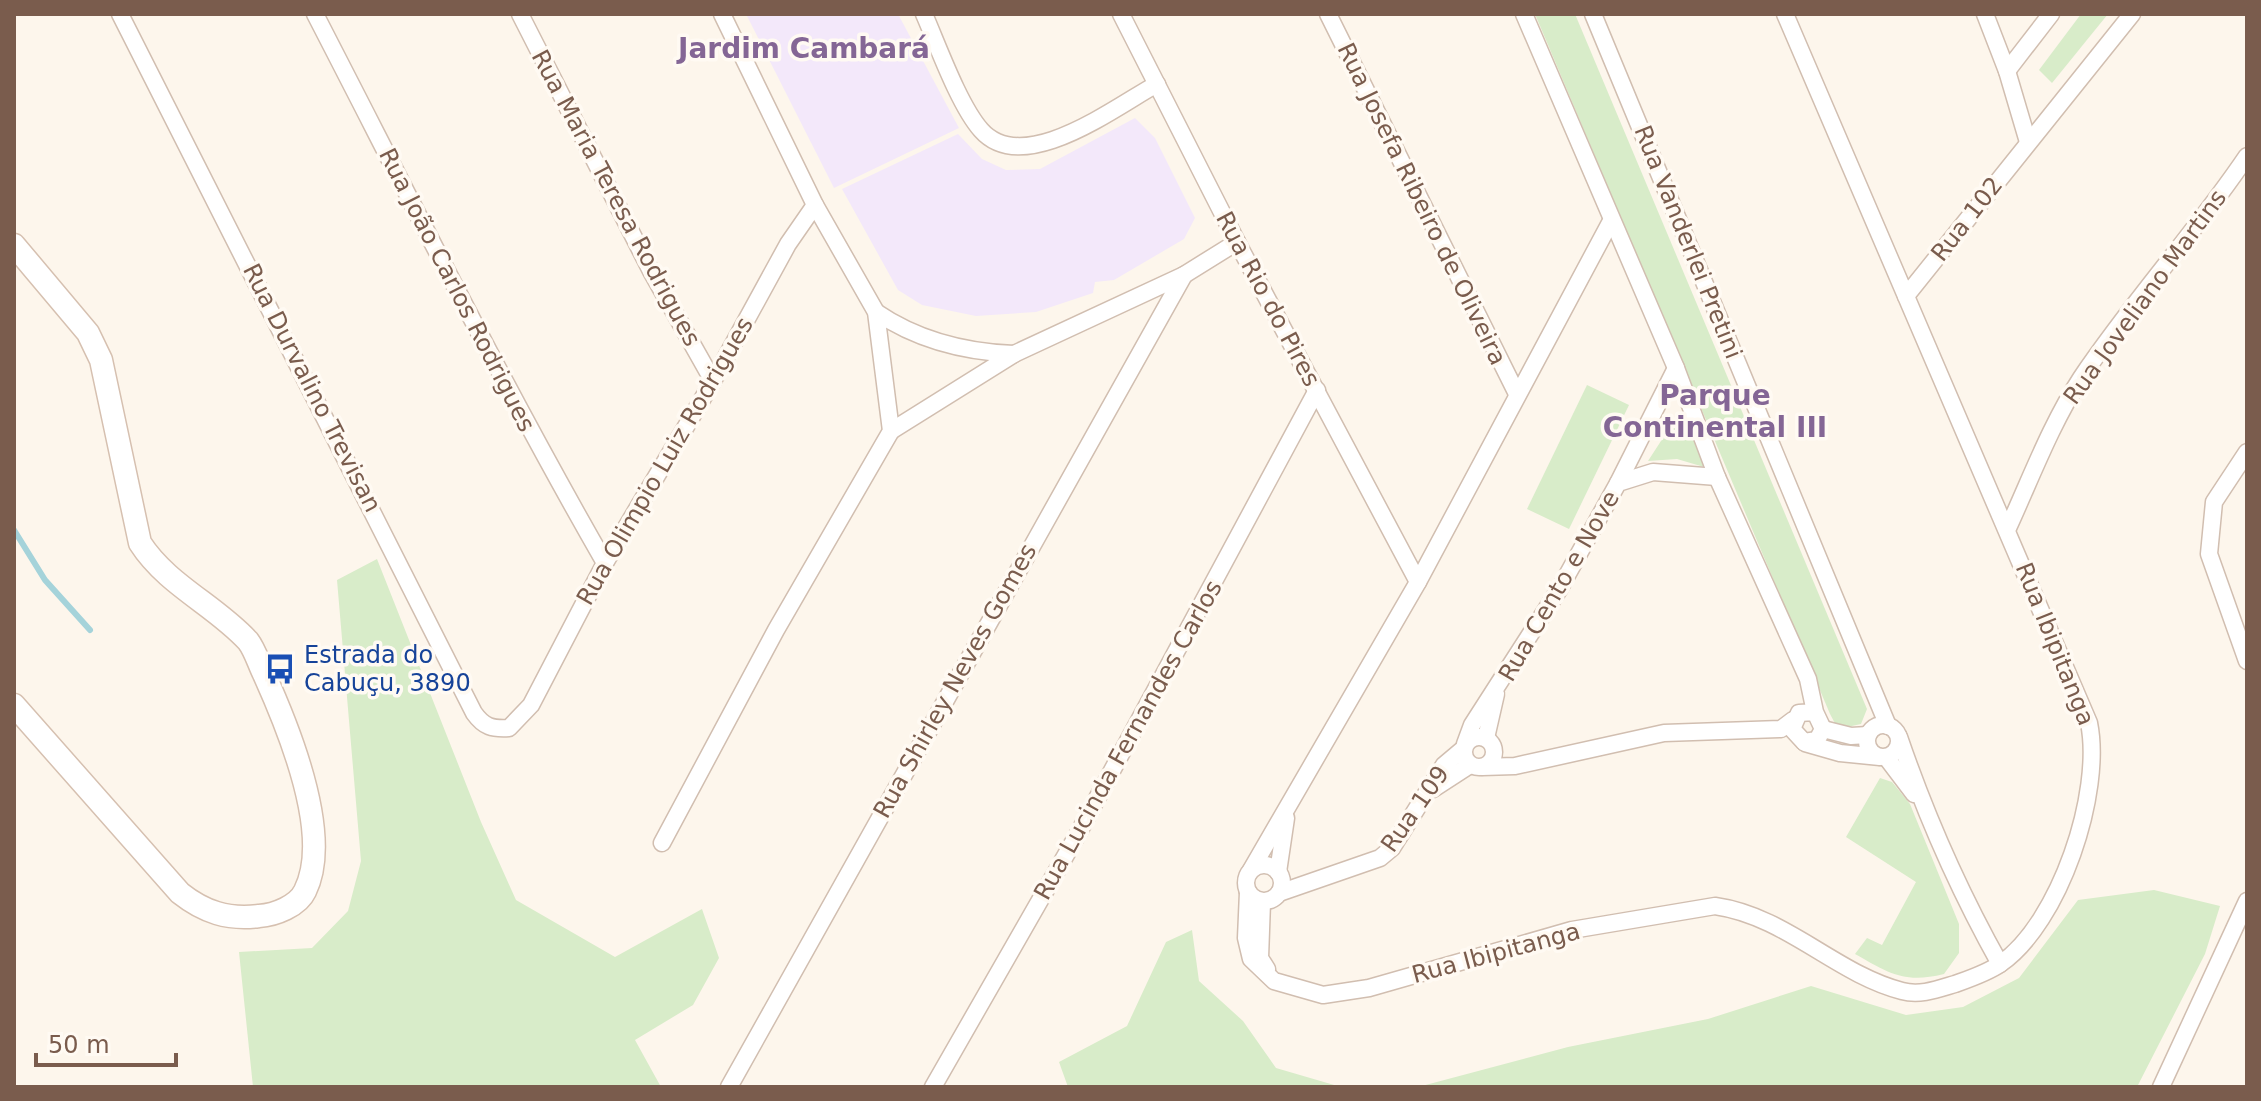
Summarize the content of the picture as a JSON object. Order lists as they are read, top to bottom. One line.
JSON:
{"streets":{"street":["Rua Maria Teresa Rodrigues","Rua Josefa Ribeiro de Oliveira","Rua 102","Rua Vanderlei Pretini","Rua João Carlos Rodrigues","Rua Joveliano Martins","Rua Rio do Pires","Rua Durvalino Trevisan","Rua Olimpio Luiz Rodrigues","Rua Cento e Nove","Rua Ibipitanga","Rua Shirley Neves Gomes","Rua Lucinda Fernandes Carlos","Rua 109"]},"crossings":[["Rua Maria Teresa Rodrigues","Rua Olimpio Luiz Rodrigues"],["Rua 102","Rua Ibipitanga"],["Rua João Carlos Rodrigues","Rua Olimpio Luiz Rodrigues"],["Rua Joveliano Martins","Rua Ibipitanga"],["Rua Rio do Pires","Rua Lucinda Fernandes Carlos"],["Rua Durvalino Trevisan","Rua Olimpio Luiz Rodrigues"],["Rua Cento e Nove","Rua 109"]],"districts":["Jardim Cambará","Parque Continental III"],"places":{"bus stop":["Estrada do Cabuçu, 3890"]},"scale_bar":"50 m"}
